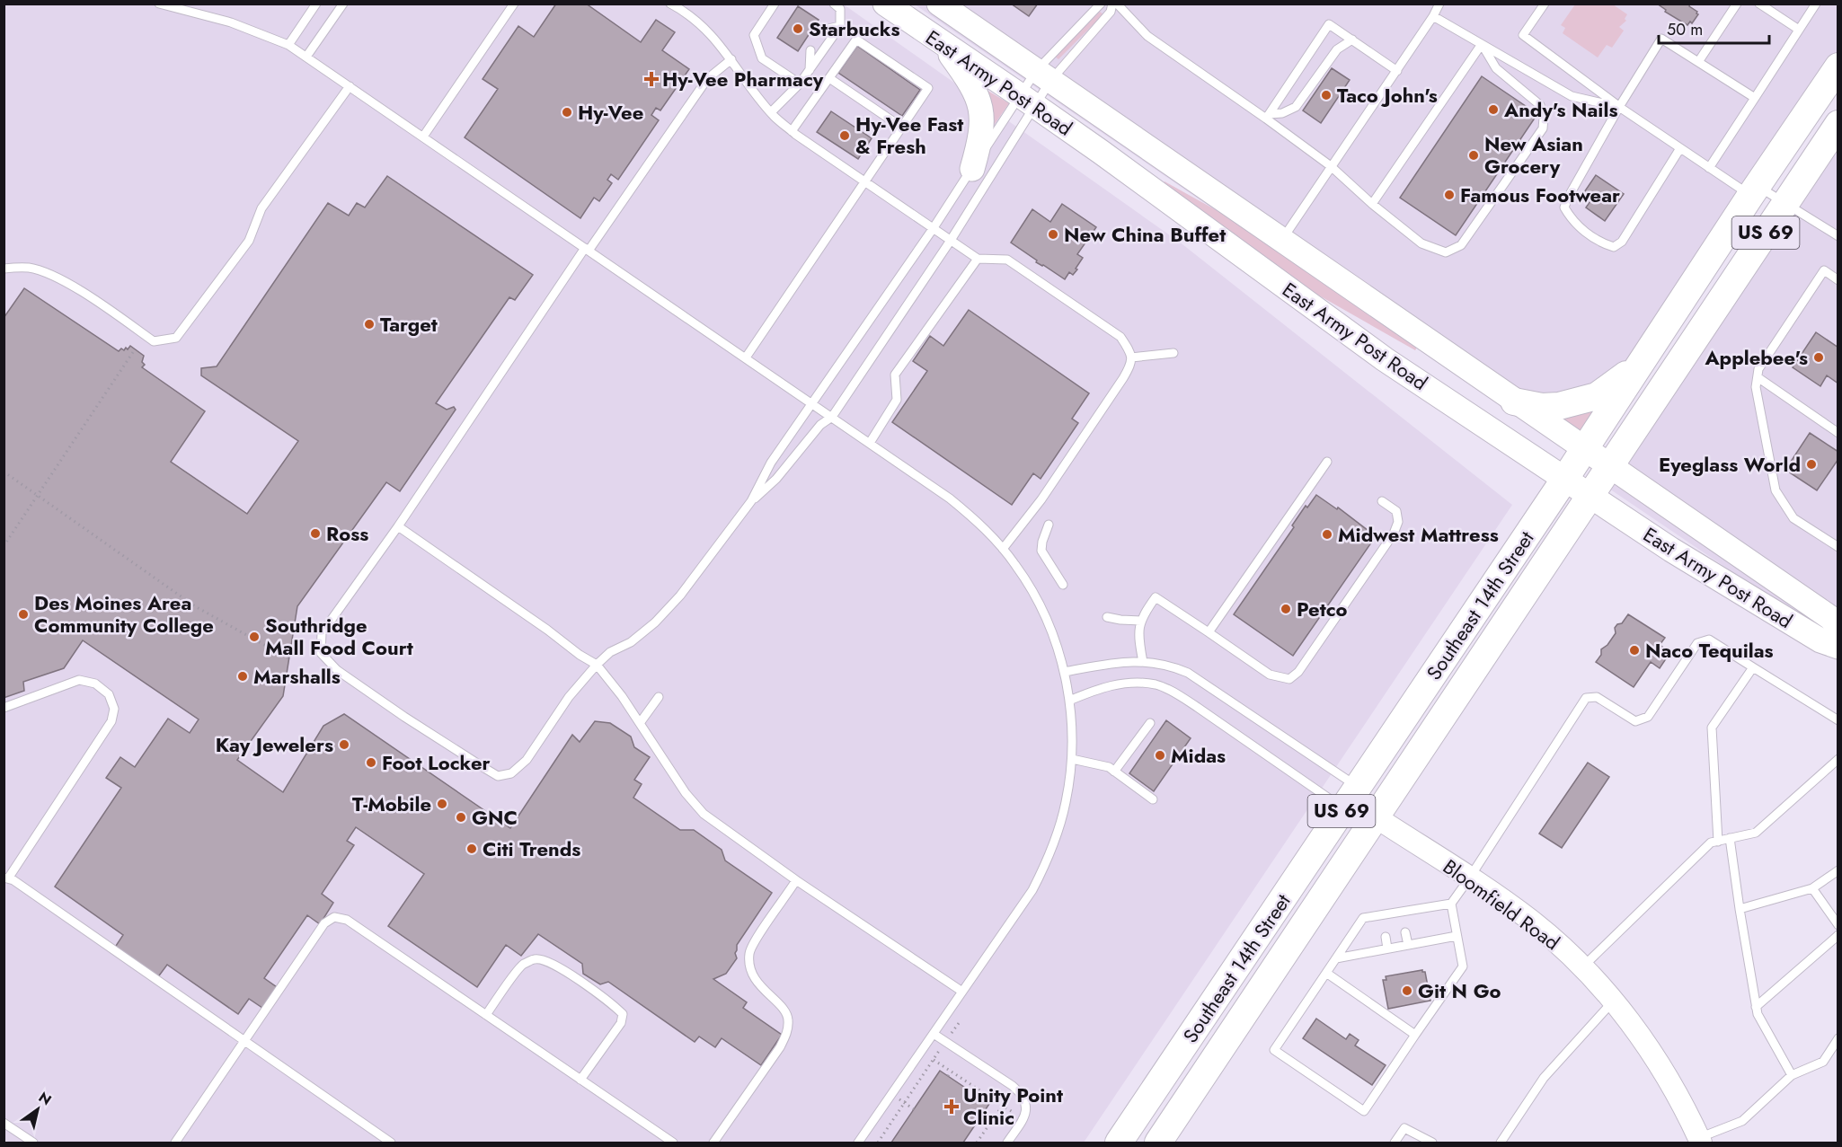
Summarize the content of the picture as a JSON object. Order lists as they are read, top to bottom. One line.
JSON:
{"streets":{"main road":["East Army Post Road","US 69","Southeast 14th Street"],"street":["Bloomfield Road"]},"crossings":[["East Army Post Road","Southeast 14th Street"],["Southeast 14th Street","Bloomfield Road"]],"places":{"other":["Starbucks","Taco John's","Andy's Nails","Hy-Vee","Hy-Vee Fast & Fresh","New Asian Grocery","Famous Footwear","New China Buffet","Target","Applebee's","Eyeglass World","Ross","Midwest Mattress","Petco","Des Moines Area Community College","Southridge Mall Food Court","Naco Tequilas","Marshalls","Kay Jewelers","Midas","Foot Locker","T-Mobile","GNC","Citi Trends","Git N Go"],"health":["Hy-Vee Pharmacy","Unity Point Clinic"]},"scale_bar":"50 m","north":"top right"}
